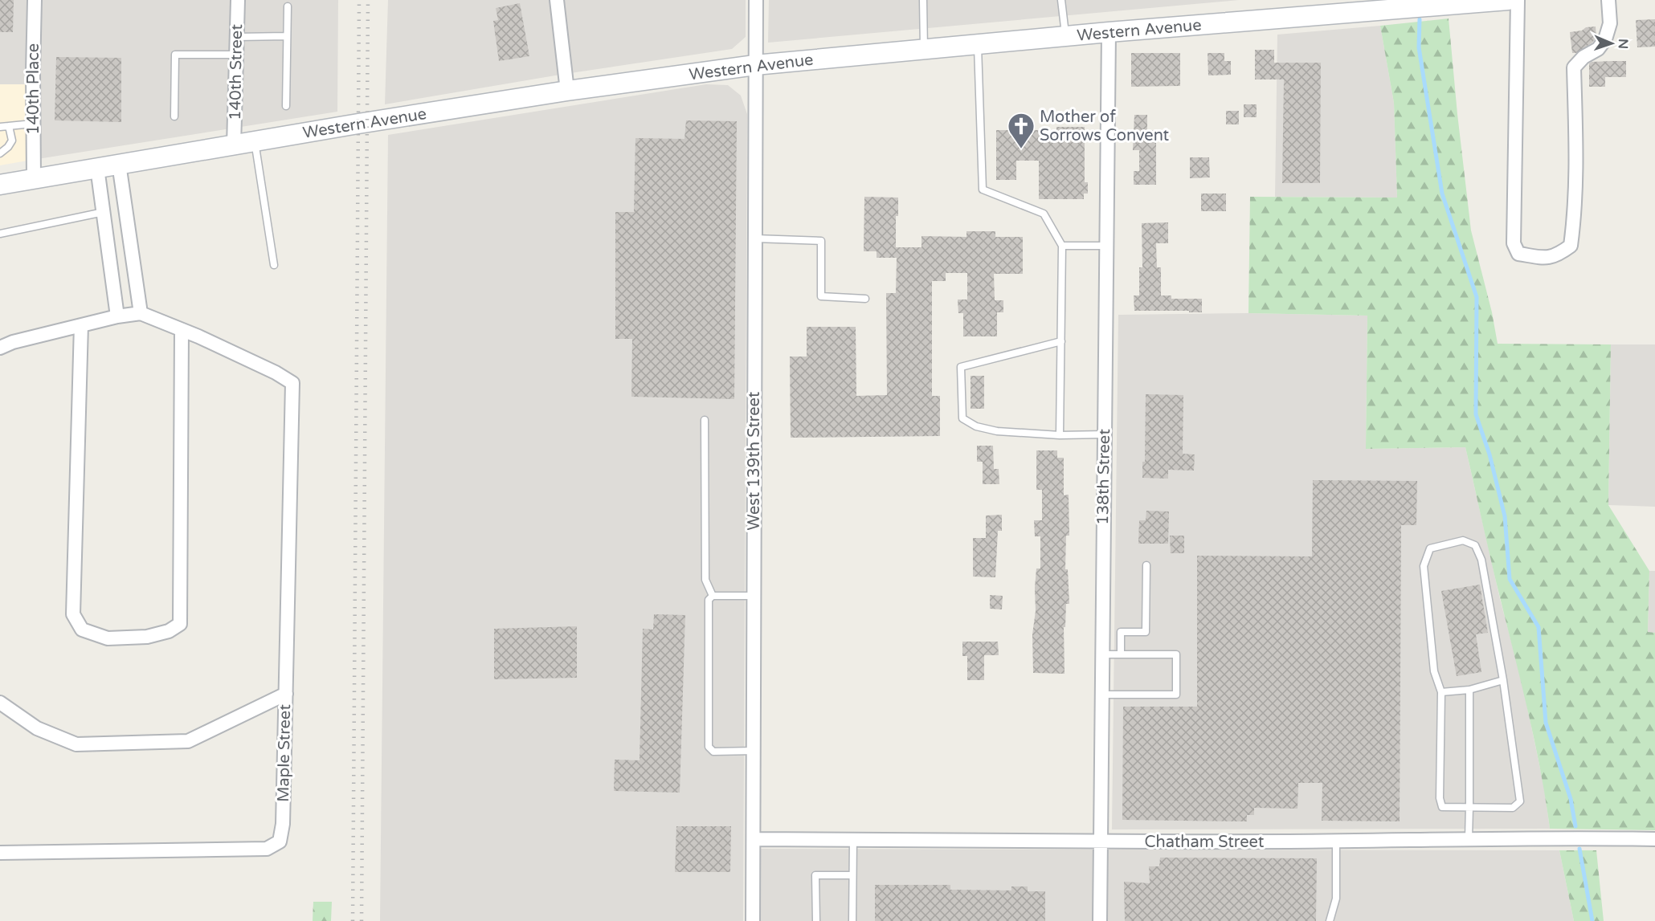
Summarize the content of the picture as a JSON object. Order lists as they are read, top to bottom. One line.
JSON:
{"streets":{"main road":["Western Avenue"],"street":["140th Street","140th Place","West 139th Street","138th Street","Maple Street","Chatham Street"]},"crossings":[["Western Avenue","140th Street"],["Western Avenue","140th Place"],["Western Avenue","West 139th Street"],["Western Avenue","138th Street"],["West 139th Street","Chatham Street"],["138th Street","Chatham Street"]],"places":{"church":["Mother of Sorrows Convent"]},"north":"right"}
